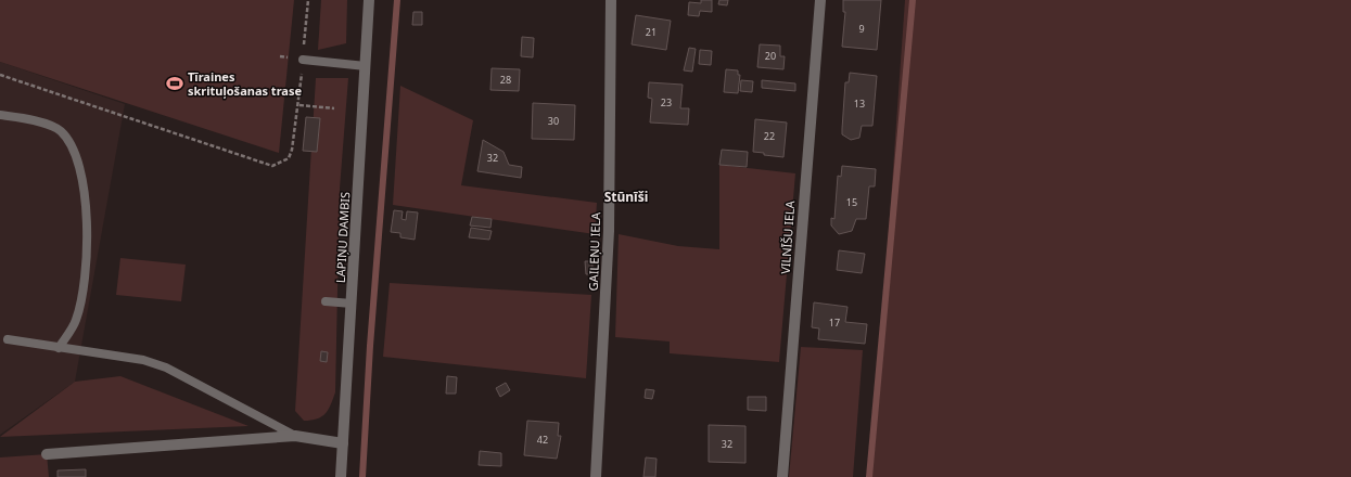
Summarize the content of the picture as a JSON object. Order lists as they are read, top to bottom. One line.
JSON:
{"streets":{"street":["LAPIŅU DAMBIS","VILNĪŠU IELA","GAILEŅU IELA"]},"districts":["Stūnīši"],"places":{"sports":["Tīraines skrituļošanas trase"]},"house_numbers":["9","21","20","28","23","13","30","22","32","15","17","42","32"]}
